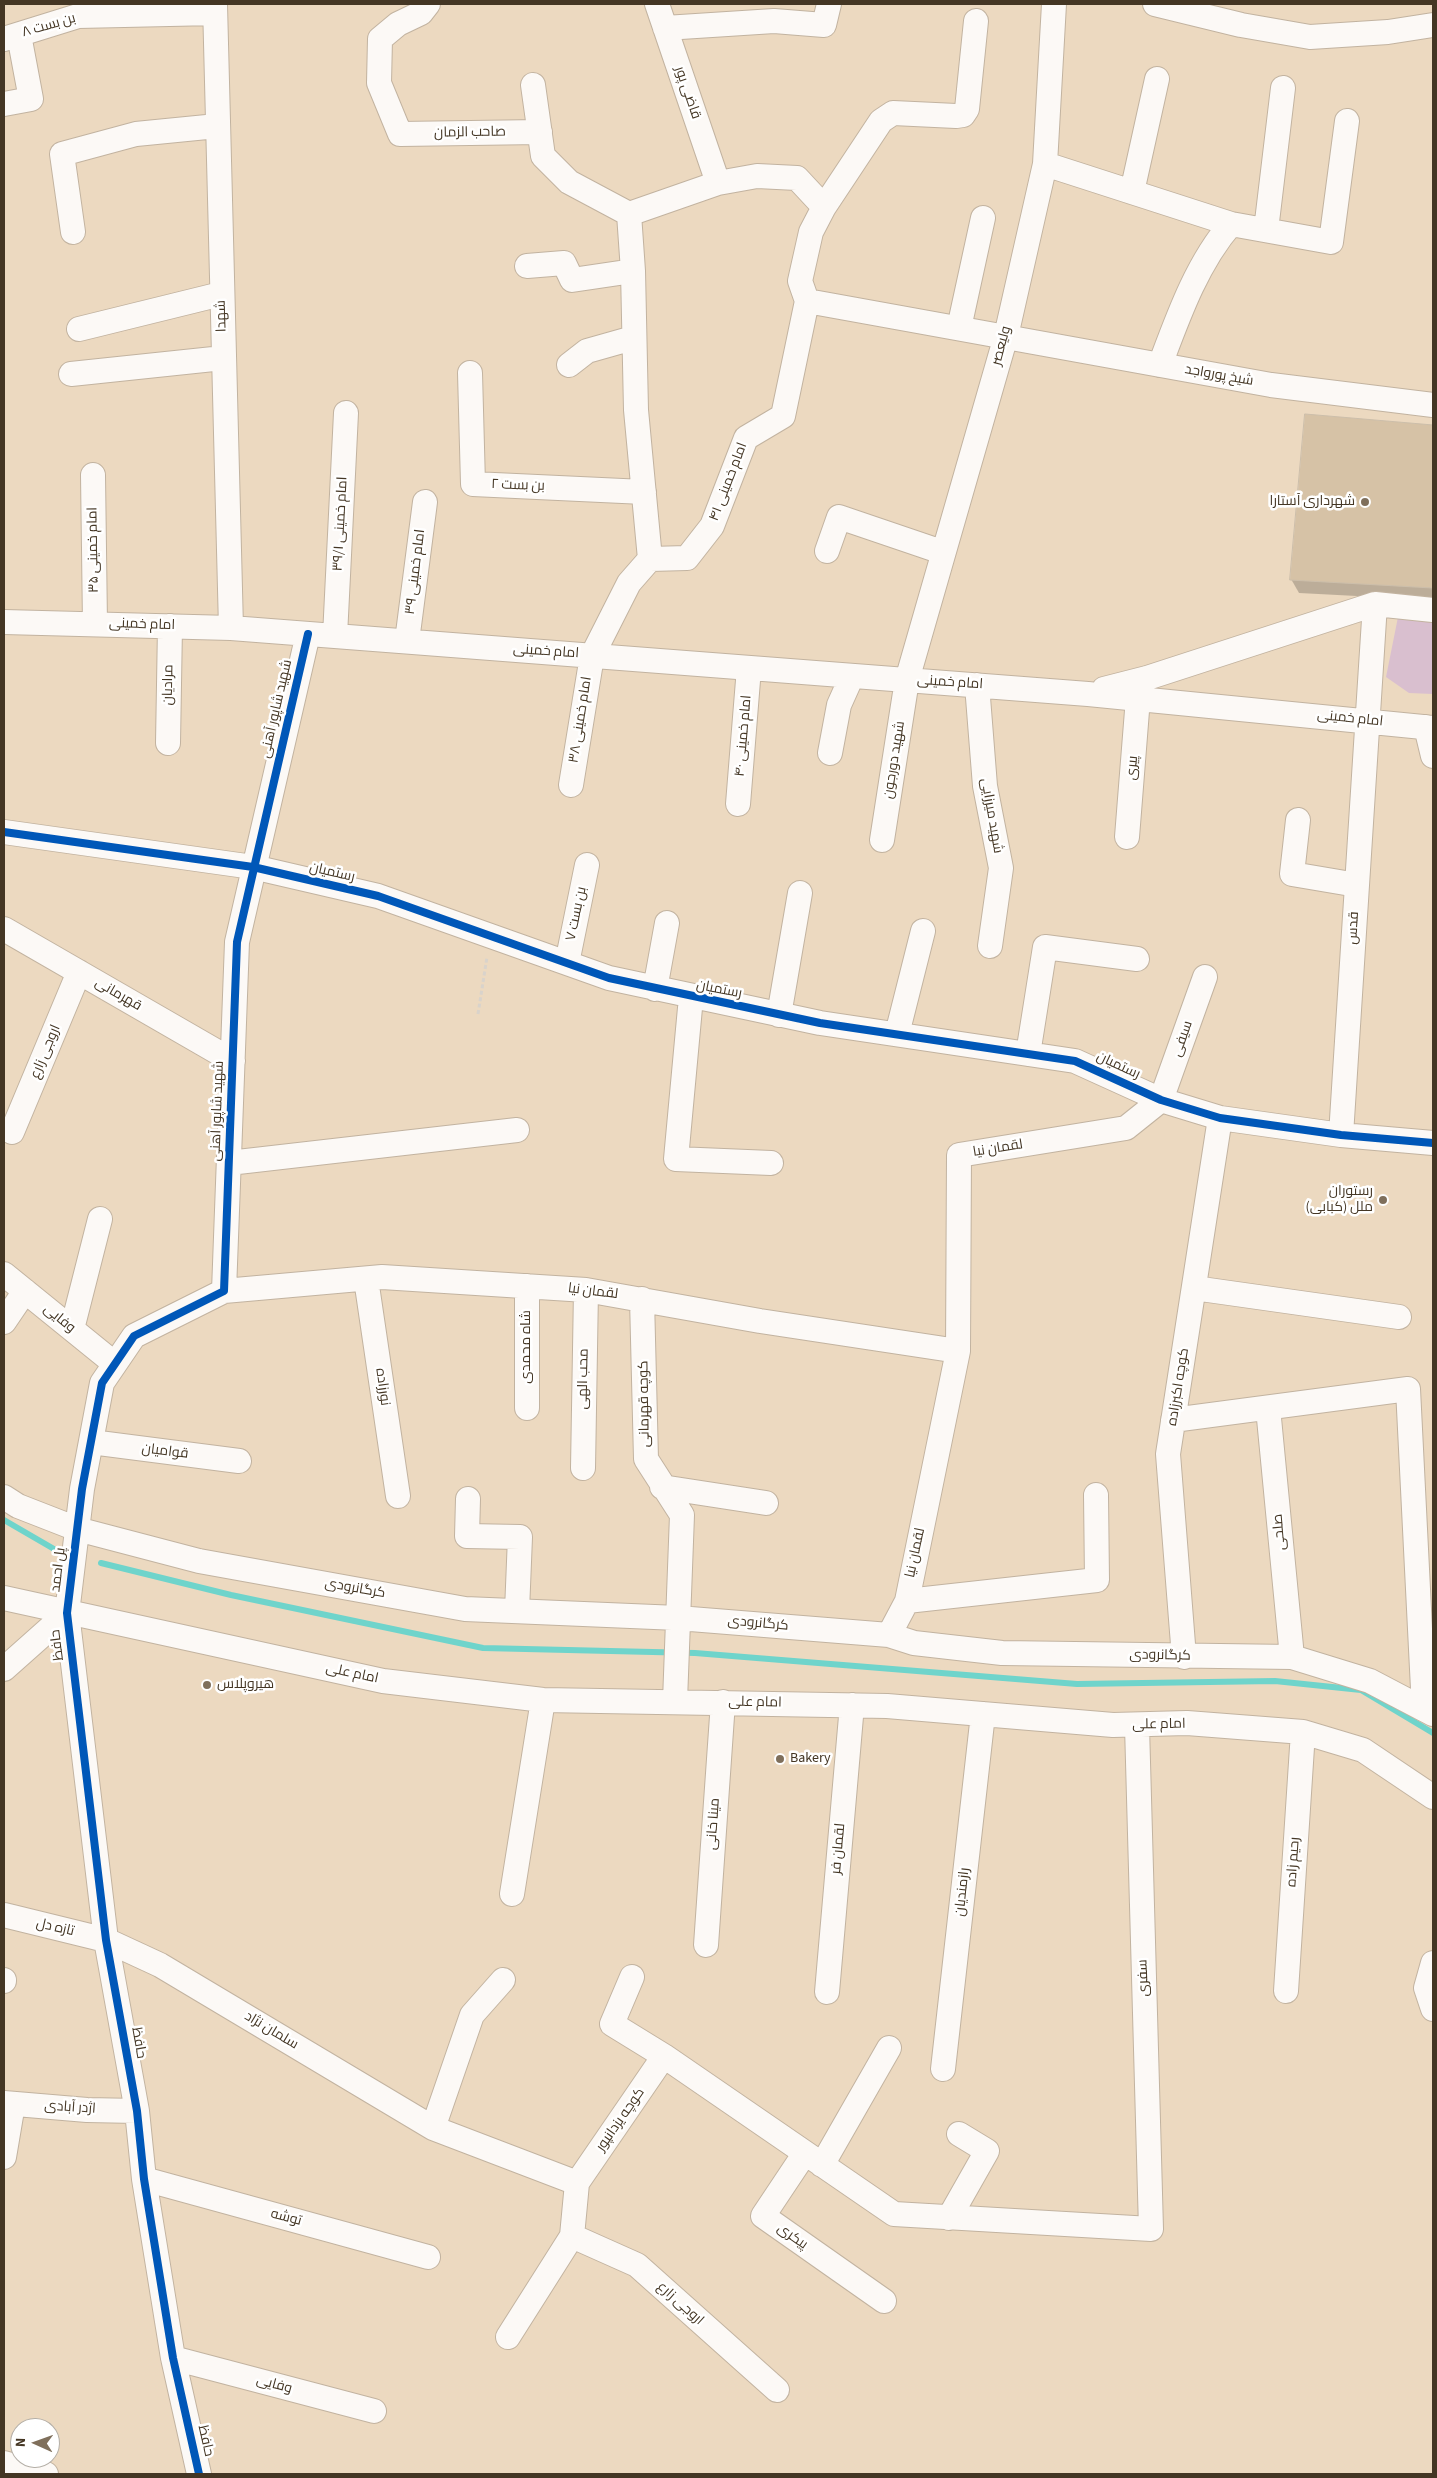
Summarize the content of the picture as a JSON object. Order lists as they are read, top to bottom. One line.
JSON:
{"streets":{"street":["بن بست ۸","قاضی پور","صاحب الزمان","شهدا","ولیعصر","شیخ پورواجد","امام خمینی ۴۱","بن بست ۲","امام خمینی ۳۹/۱","امام خمینی ۳۵","امام خمینی ۳۹","امام خمینی","مرادیان","شهید شاپور آهنی","امام خمینی ۳۸","امام خمینی ۴۰","شهید دورجون","پیری","شهید میرزایی","رستمیان","بن بست ۷","قدس","قهرمانی","سیفی","اروجی زارع","لقمان نیا","وفایی","شاه محمدی","محب الهی","نورزاده","کوچه اکبرزاده","کوچه قهرمانی","قوامیان","صلحی","پل احمد","کرگانرودی","حافظ","امام علی","مینا خانی","لقمان فر","رحیم زاده","رازمندیان","تازه دل","سفری","سلمان نژاد","اژدر آبادی","کوچه یزدانپور","توشه","پیکری"]},"crossings":[["بن بست ۸","شهدا"],["شهدا","امام خمینی"],["ولیعصر","شیخ پورواجد"],["ولیعصر","امام خمینی"],["ولیعصر","شهید دورجون"],["شیخ پورواجد","امام خمینی ۴۱"],["امام خمینی ۳۹/۱","امام خمینی"],["امام خمینی ۳۵","امام خمینی"],["امام خمینی ۳۹","امام خمینی"],["امام خمینی","مرادیان"],["امام خمینی","شهید شاپور آهنی"],["امام خمینی","امام خمینی ۳۸"],["امام خمینی","امام خمینی ۴۰"],["امام خمینی","شهید دورجون"],["امام خمینی","پیری"],["امام خمینی","شهید میرزایی"],["امام خمینی","قدس"],["شهید شاپور آهنی","رستمیان"],["شهید شاپور آهنی","قهرمانی"],["شهید شاپور آهنی","لقمان نیا"],["رستمیان","بن بست ۷"],["رستمیان","قدس"],["رستمیان","سیفی"],["رستمیان","لقمان نیا"],["رستمیان","کوچه اکبرزاده"],["قهرمانی","اروجی زارع"],["سیفی","لقمان نیا"],["لقمان نیا","شاه محمدی"],["لقمان نیا","محب الهی"],["لقمان نیا","نورزاده"],["لقمان نیا","کوچه قهرمانی"],["لقمان نیا","کرگانرودی"],["وفایی","حافظ"],["کوچه اکبرزاده","کرگانرودی"],["کوچه قهرمانی","کرگانرودی"],["کوچه قهرمانی","امام علی"],["صلحی","کرگانرودی"],["پل احمد","کرگانرودی"],["پل احمد","حافظ"],["پل احمد","امام علی"],["حافظ","امام علی"],["حافظ","تازه دل"],["حافظ","سلمان نژاد"],["حافظ","اژدر آبادی"],["حافظ","توشه"],["امام علی","مینا خانی"],["امام علی","لقمان فر"],["امام علی","رحیم زاده"],["امام علی","رازمندیان"],["امام علی","سفری"],["تازه دل","سلمان نژاد"],["سلمان نژاد","کوچه یزدانپور"]],"places":["شهرداری آستارا","رستوران ملل (کبابی)","هیروپلاس","Bakery"],"north":"left"}
